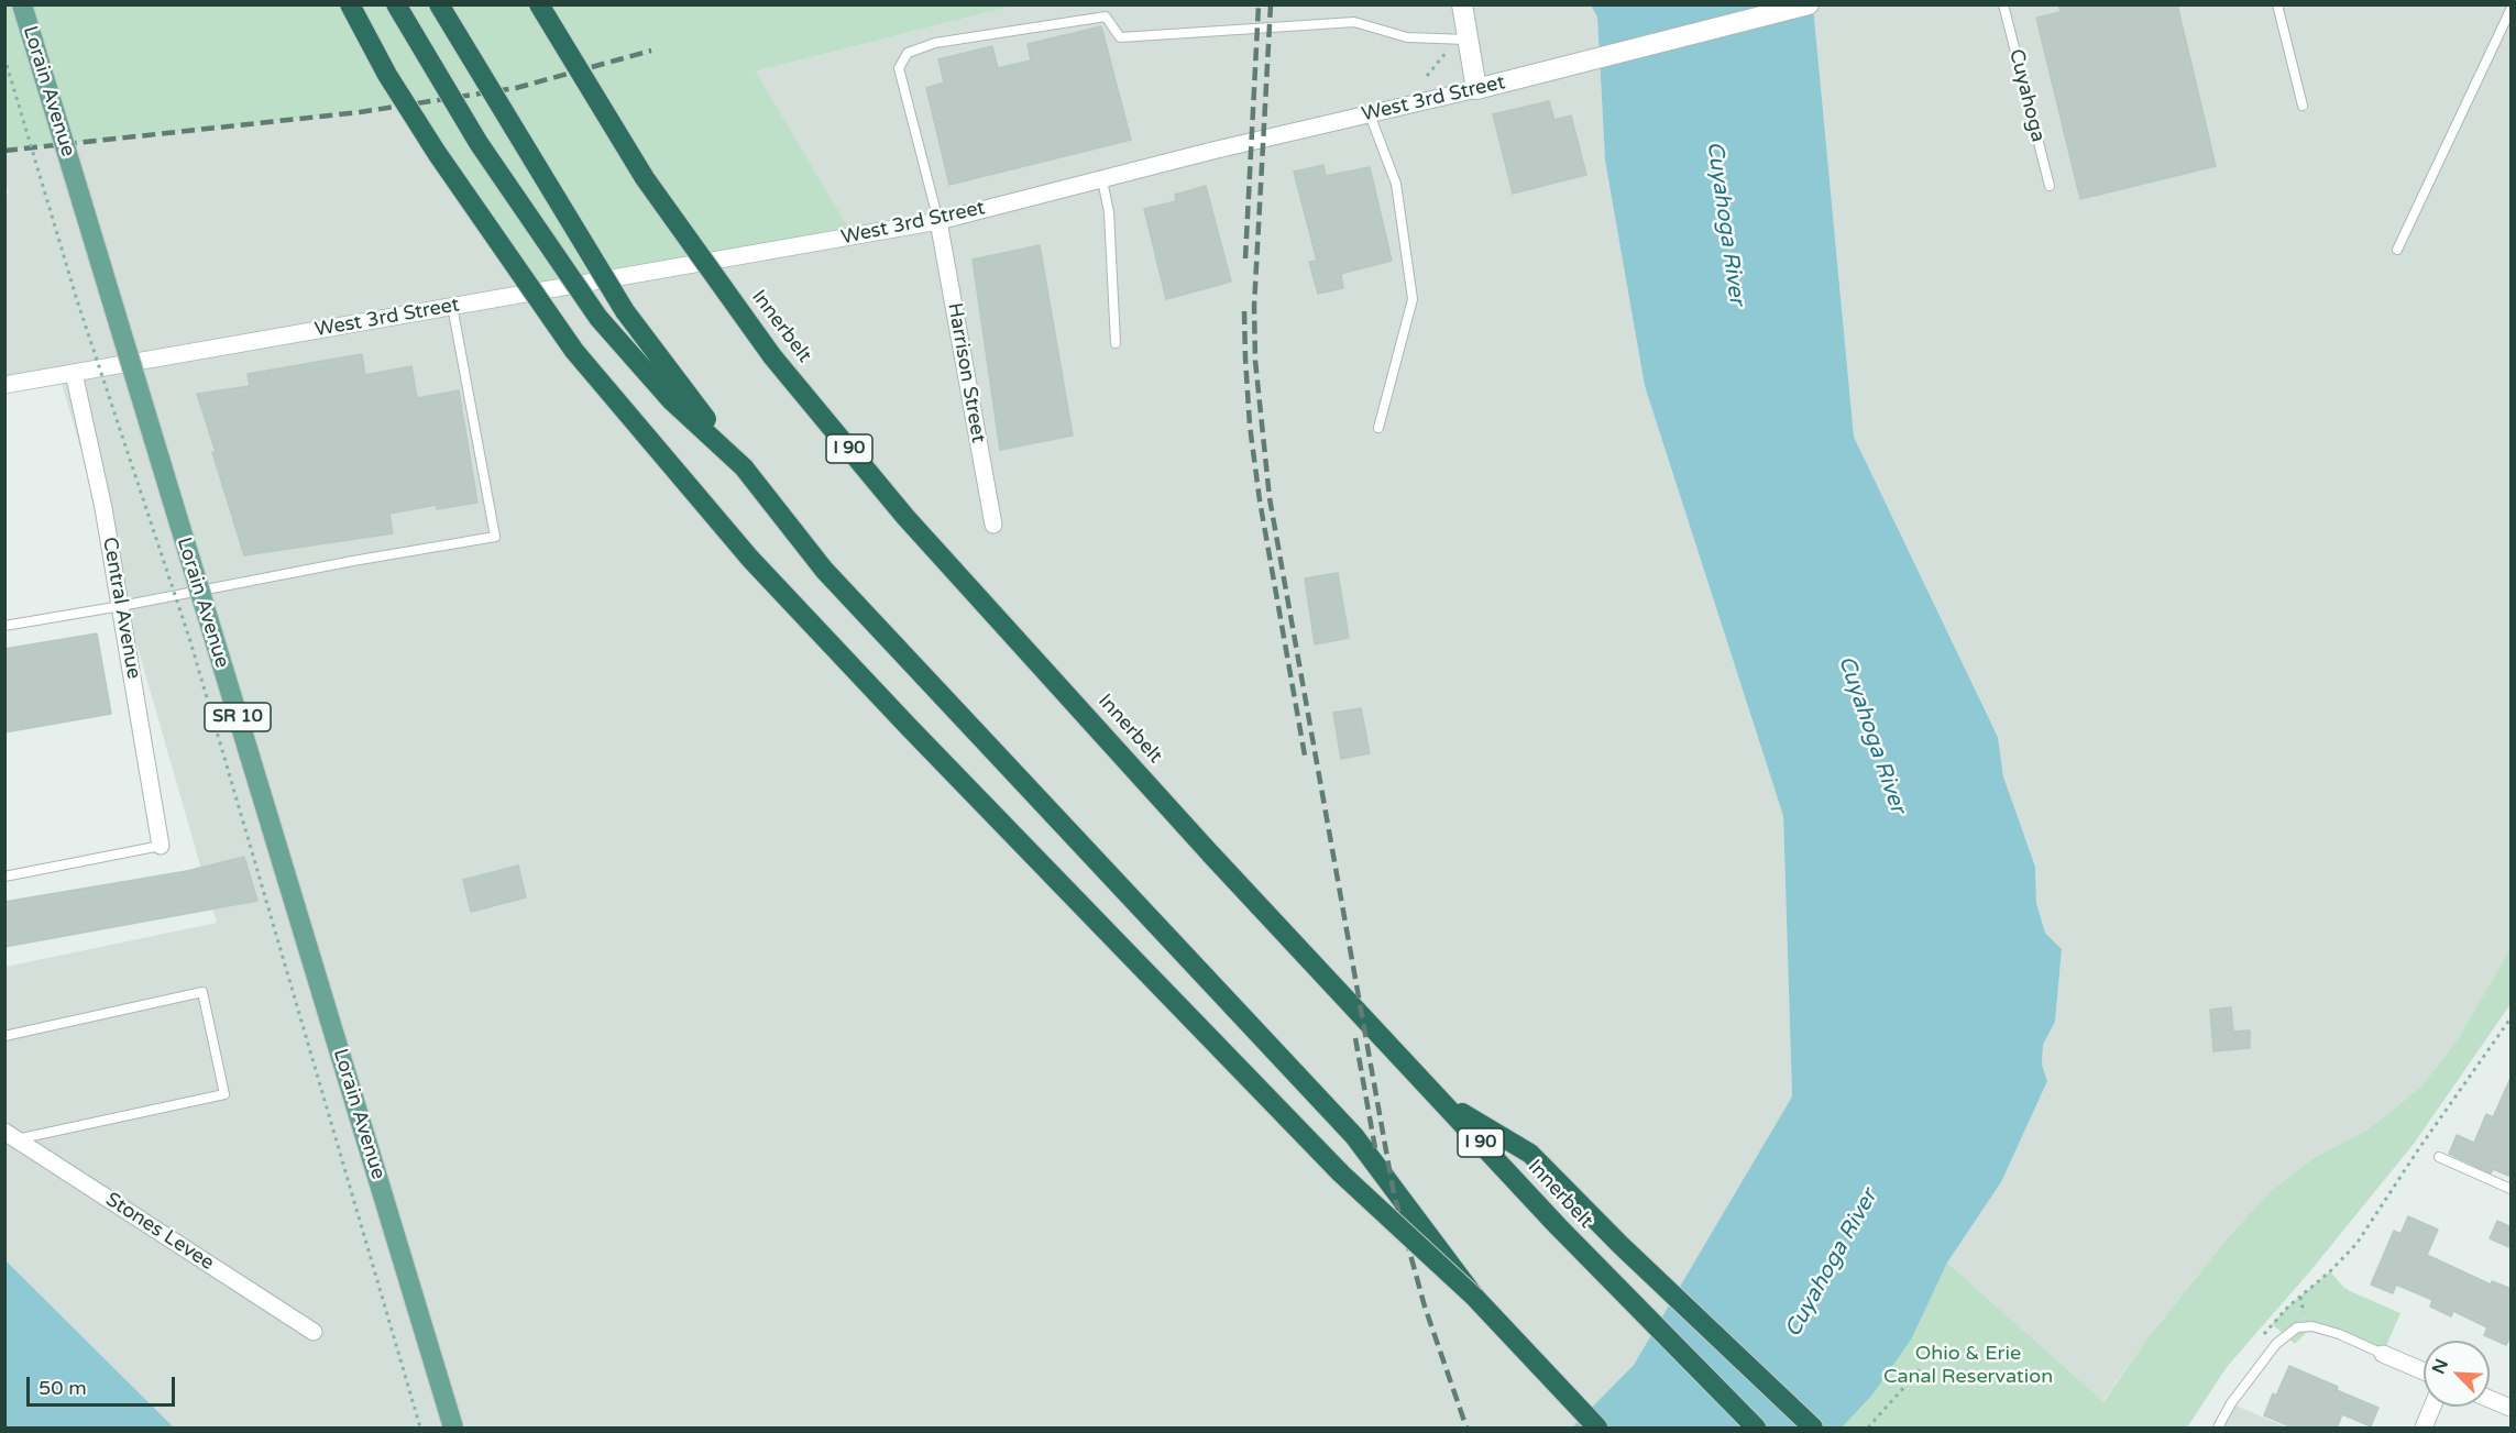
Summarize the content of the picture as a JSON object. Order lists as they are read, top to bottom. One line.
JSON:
{"streets":{"highway":["Innerbelt","I 90"],"main road":["Lorain Avenue","SR 10"],"street":["West 3rd Street","Harrison Street","Central Avenue","Stones Levee"],"lane":["Cuyahoga"]},"crossings":[["West 3rd Street","Harrison Street"],["West 3rd Street","Central Avenue"]],"water":["Cuyahoga River"],"parks":["Ohio & Erie Canal Reservation"],"scale_bar":"50 m","north":"top left"}
